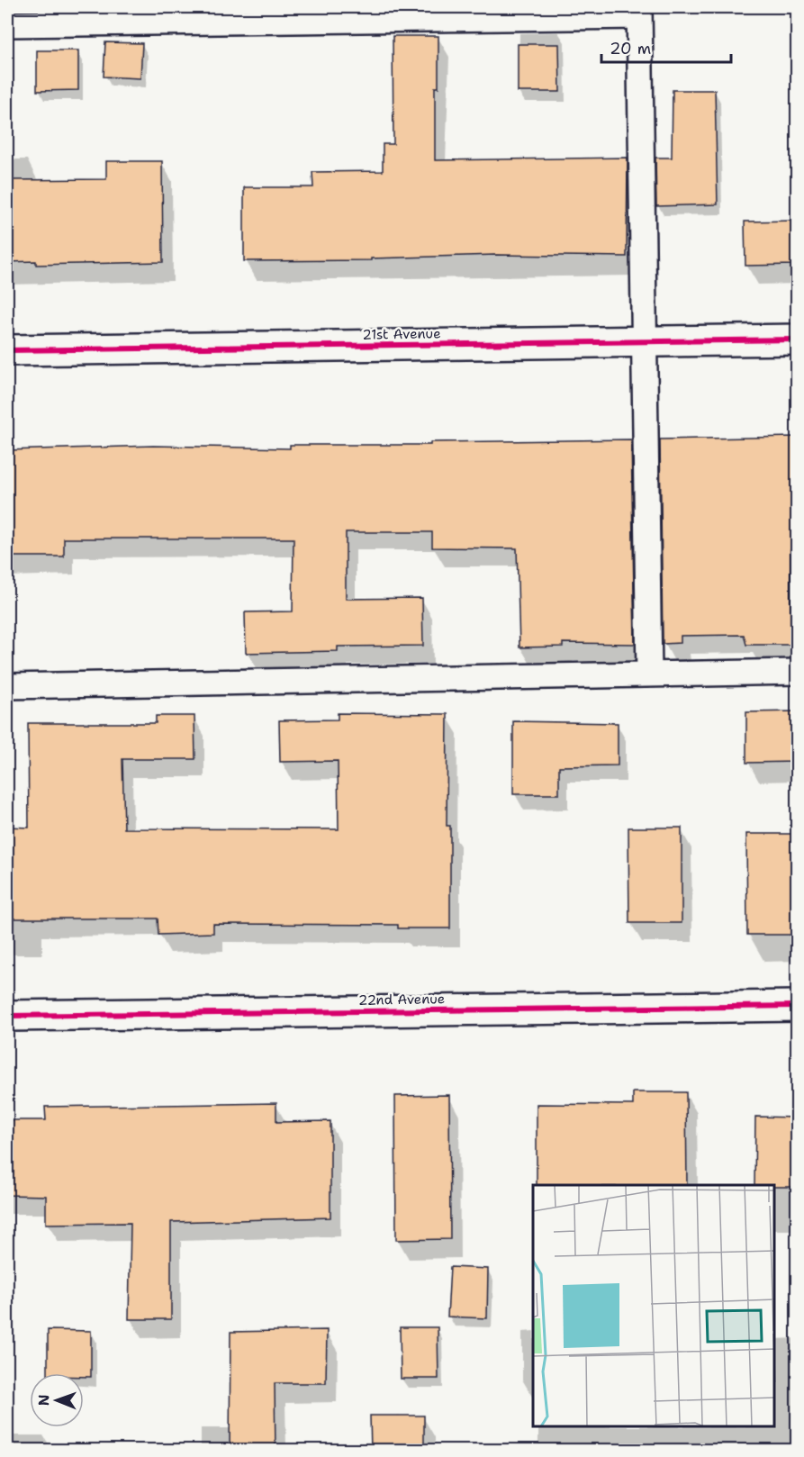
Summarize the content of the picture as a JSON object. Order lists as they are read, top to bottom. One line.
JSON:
{"streets":{"street":["21st Avenue","22nd Avenue"]},"scale_bar":"20 m","north":"left"}
